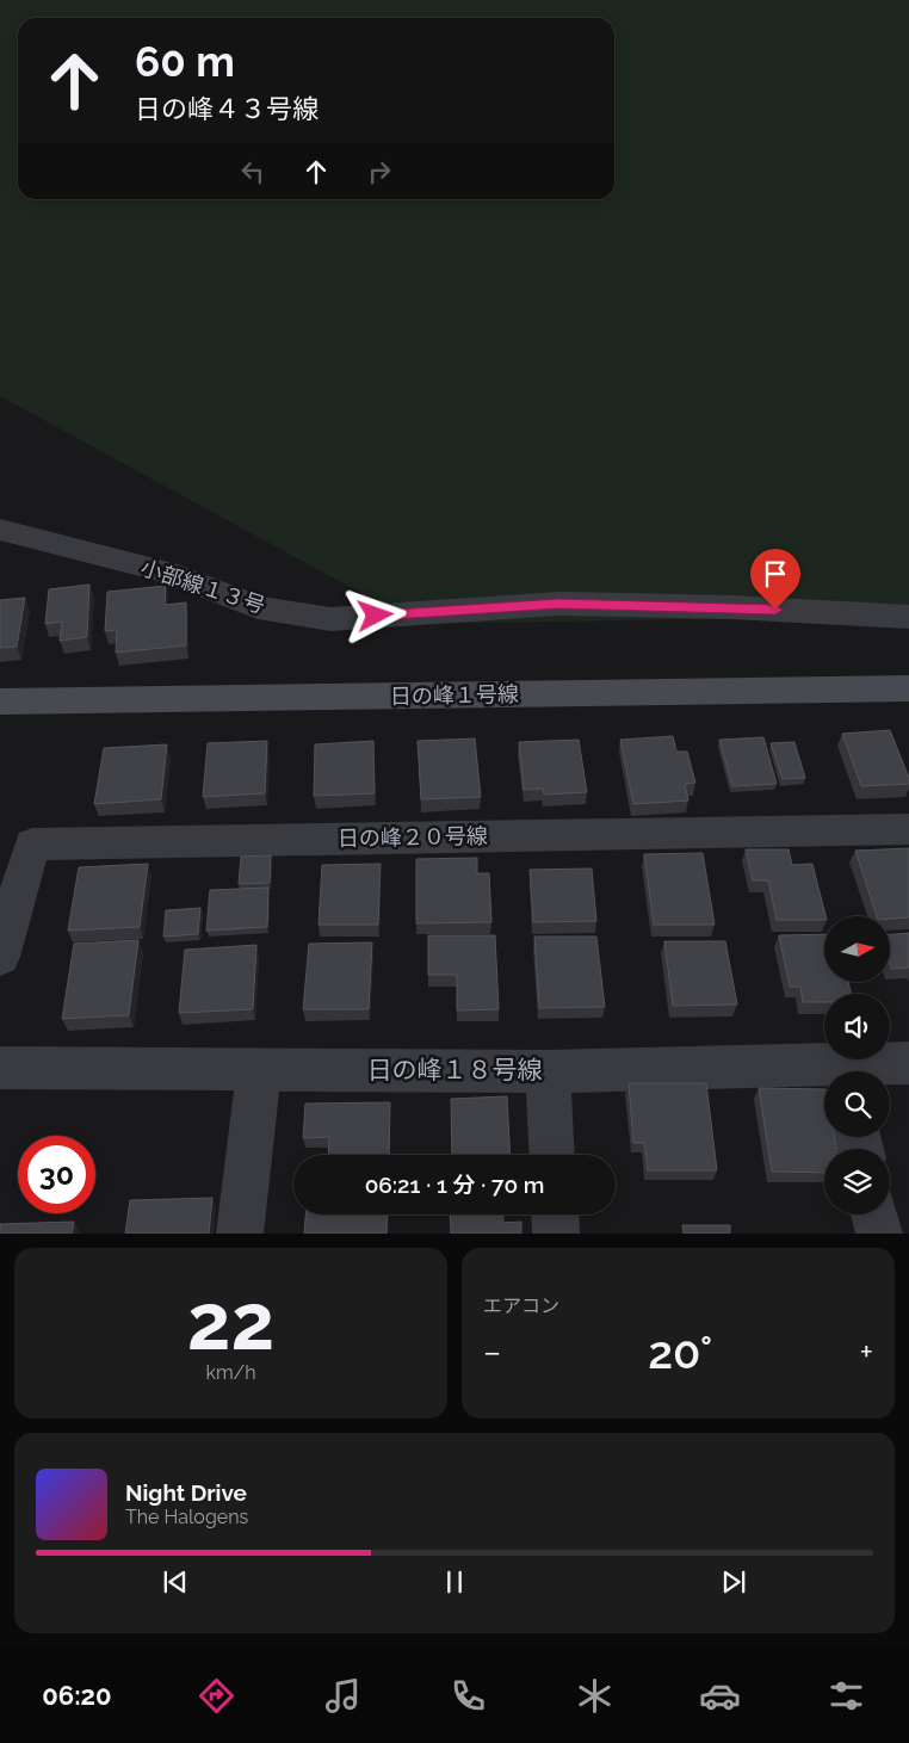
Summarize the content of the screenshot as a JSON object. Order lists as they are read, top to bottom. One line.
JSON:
{"streets":{"street":["小部線１３号","日の峰１号線","日の峰２０号線","日の峰１８号線"]},"north":"right","page":{"turn":["60 m","日の峰４３号線"],"limit":"30","trip":"06:21 · 1 分 · 70 m","tile":[["22","km/h"],"エアコン"],"heat":["−","20°","+"],"song":["Night Drive","The Halogens"],"tabs":"06:20"}}
